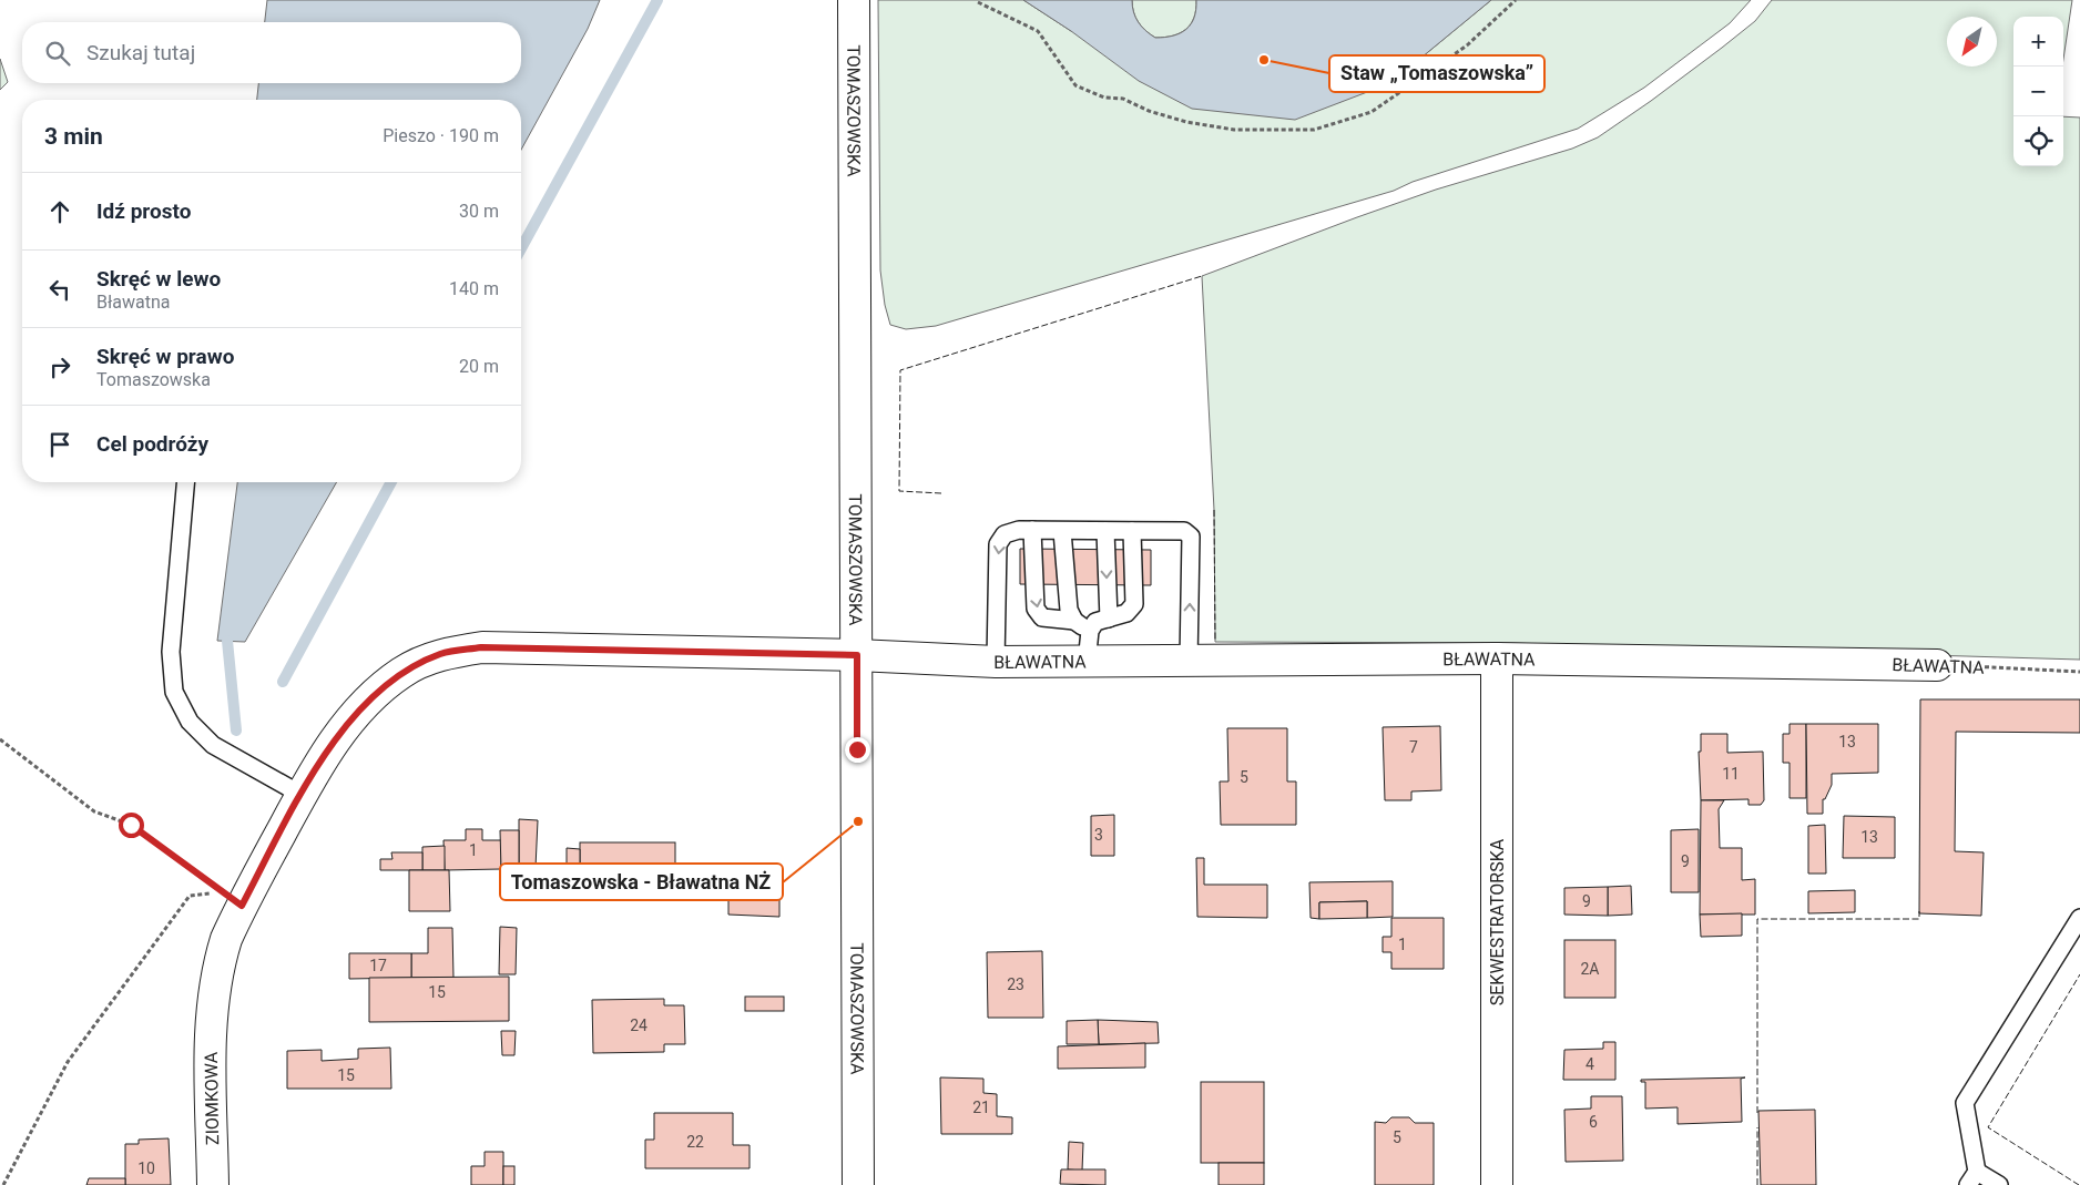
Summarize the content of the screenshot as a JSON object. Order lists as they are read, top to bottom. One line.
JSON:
{"streets":{"street":["TOMASZOWSKA","BŁAWATNA","SEKWESTRATORSKA","ZIOMKOWA"]},"crossings":[["TOMASZOWSKA","BŁAWATNA"],["BŁAWATNA","SEKWESTRATORSKA"],["BŁAWATNA","ZIOMKOWA"]],"places":["Staw „Tomaszowska”","Tomaszowska - Bławatna NŻ"],"house_numbers":["13","7","11","5","3","13","1","9","9","1","17","2A","23","15","24","4","15","21","6","5","22","10"],"north":"bottom left","page":{"map_buttons":["+","−"],"search":"Szukaj tutaj","heading":["3 min","Pieszo · 190 m"],"list":[["Idź prosto","30 m"],["Skręć w lewo","Bławatna","140 m"],["Skręć w prawo","Tomaszowska","20 m"],"Cel podróży"]}}
